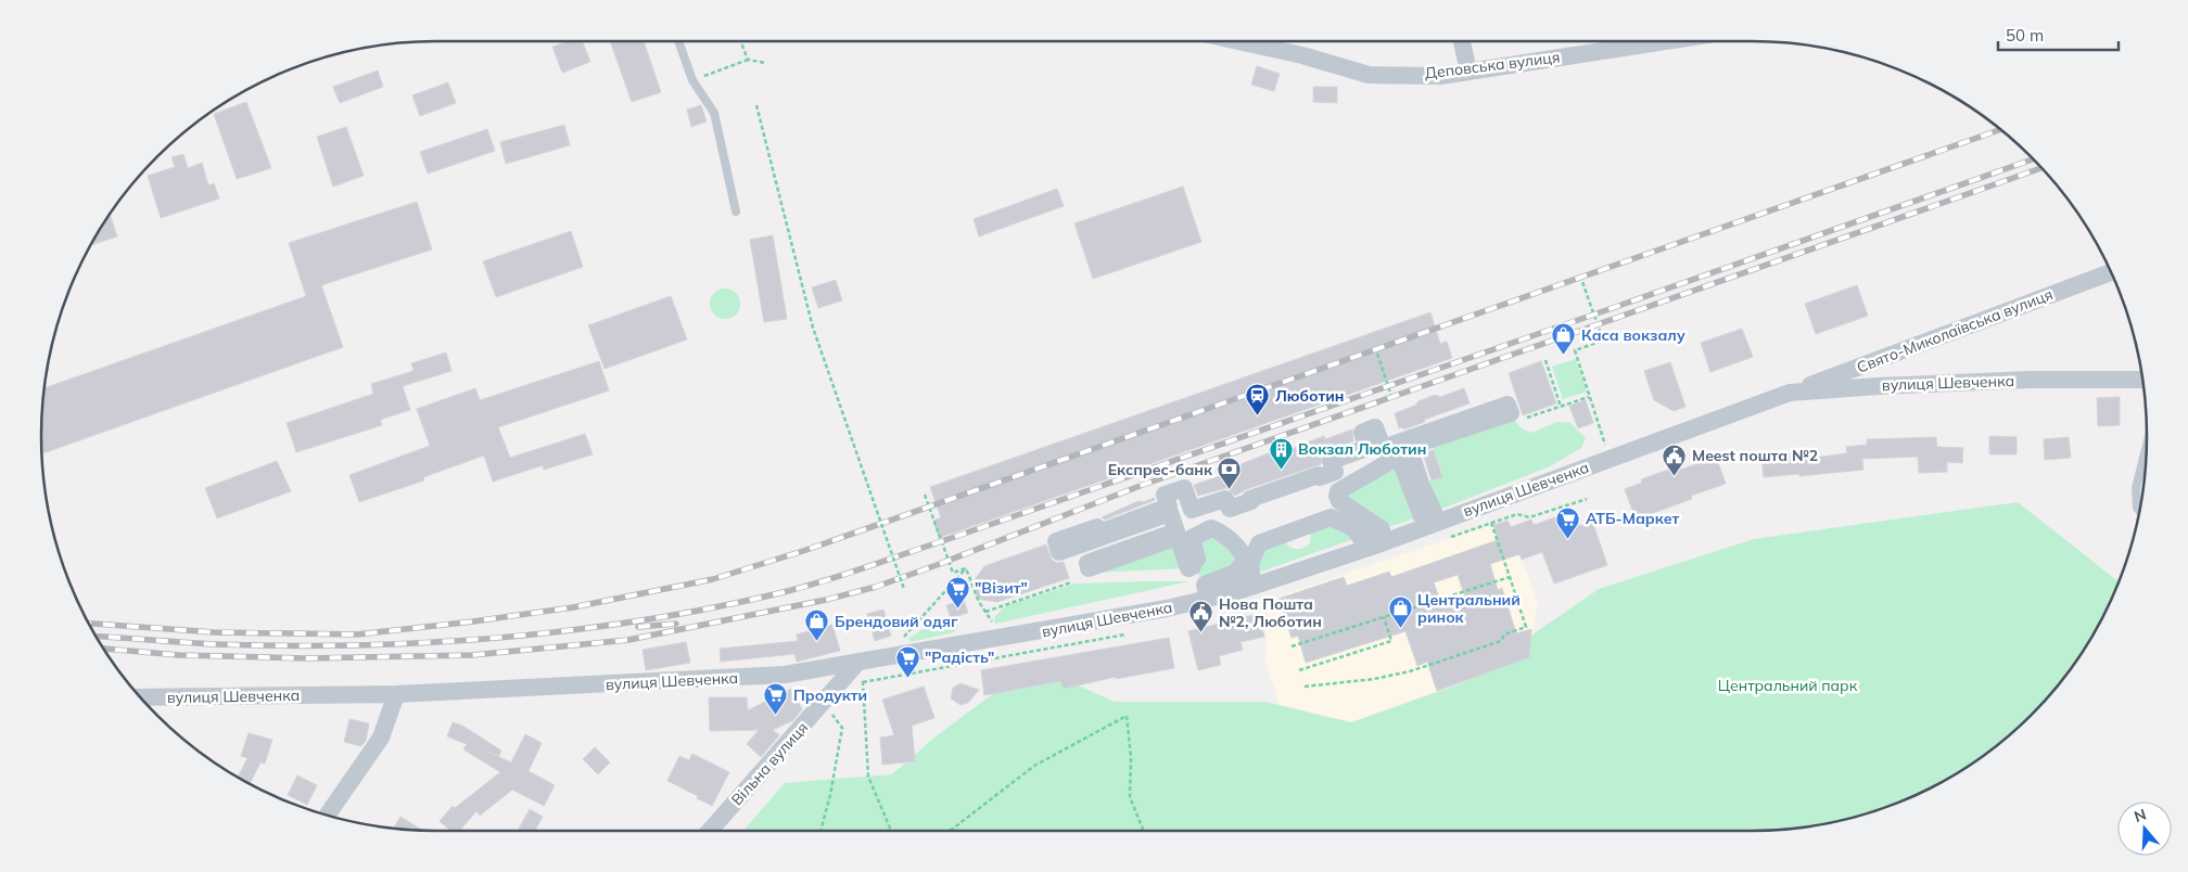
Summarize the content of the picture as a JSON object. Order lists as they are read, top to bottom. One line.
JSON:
{"streets":{"street":["Деповська вулиця","Свято-Миколаївська вулиця","вулиця Шевченка","Вільна вулиця"]},"crossings":[["Свято-Миколаївська вулиця","вулиця Шевченка"],["вулиця Шевченка","Вільна вулиця"]],"parks":["Центральний парк"],"places":{"shop":["Каса вокзалу","Центральний ринок","Брендовий одяг"],"station":["Люботин"],"building":["Вокзал Люботин"],"public building":["Meest пошта №2","Нова Пошта №2, Люботин"],"bank":["Експрес-банк"],"supermarket":["АТБ-Маркет","\"Візит\"","\"Радість\"","Продукти"]},"scale_bar":"50 m","north":"top"}
